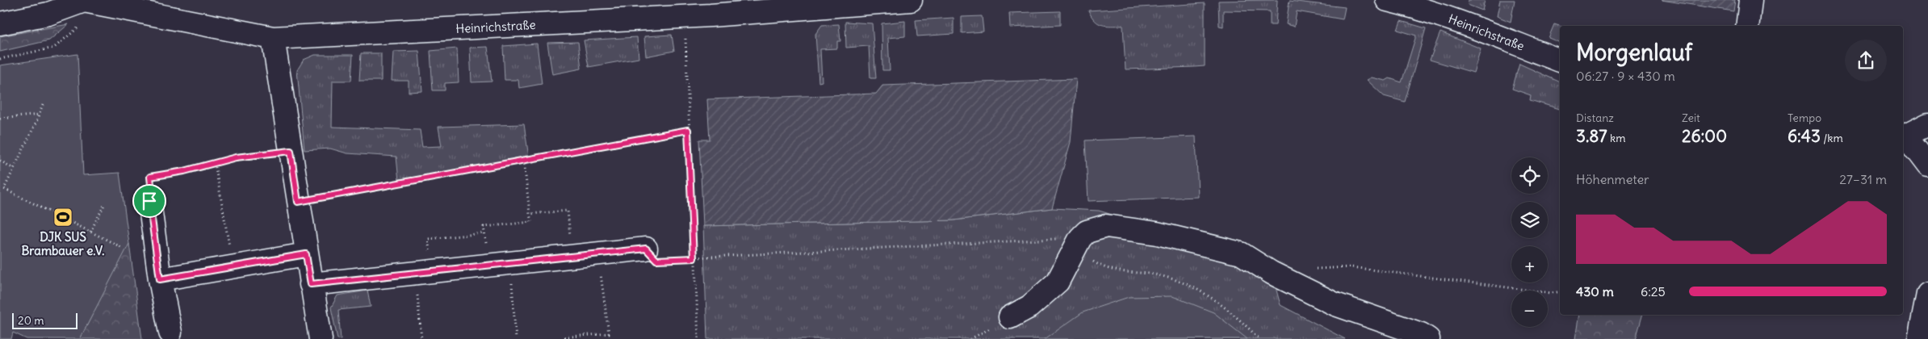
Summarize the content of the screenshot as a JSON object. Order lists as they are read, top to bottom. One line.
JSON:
{"streets":{"street":["Heinrichstraße"]},"places":{"sports":["DJK SUS Brambauer e.V."]},"scale_bar":"20 m","page":{"heading":["Morgenlauf","06:27 · 9 × 430 m"],"stats":[["Distanz","3.87 km"],["Zeit","26:00"],["Tempo","6:43 /km"]],"map_buttons":["+","−"],"chart":["Höhenmeter","27–31 m"],"list":[{"name":"430 m","note":"6:25"}],"scale":"20 m"}}
